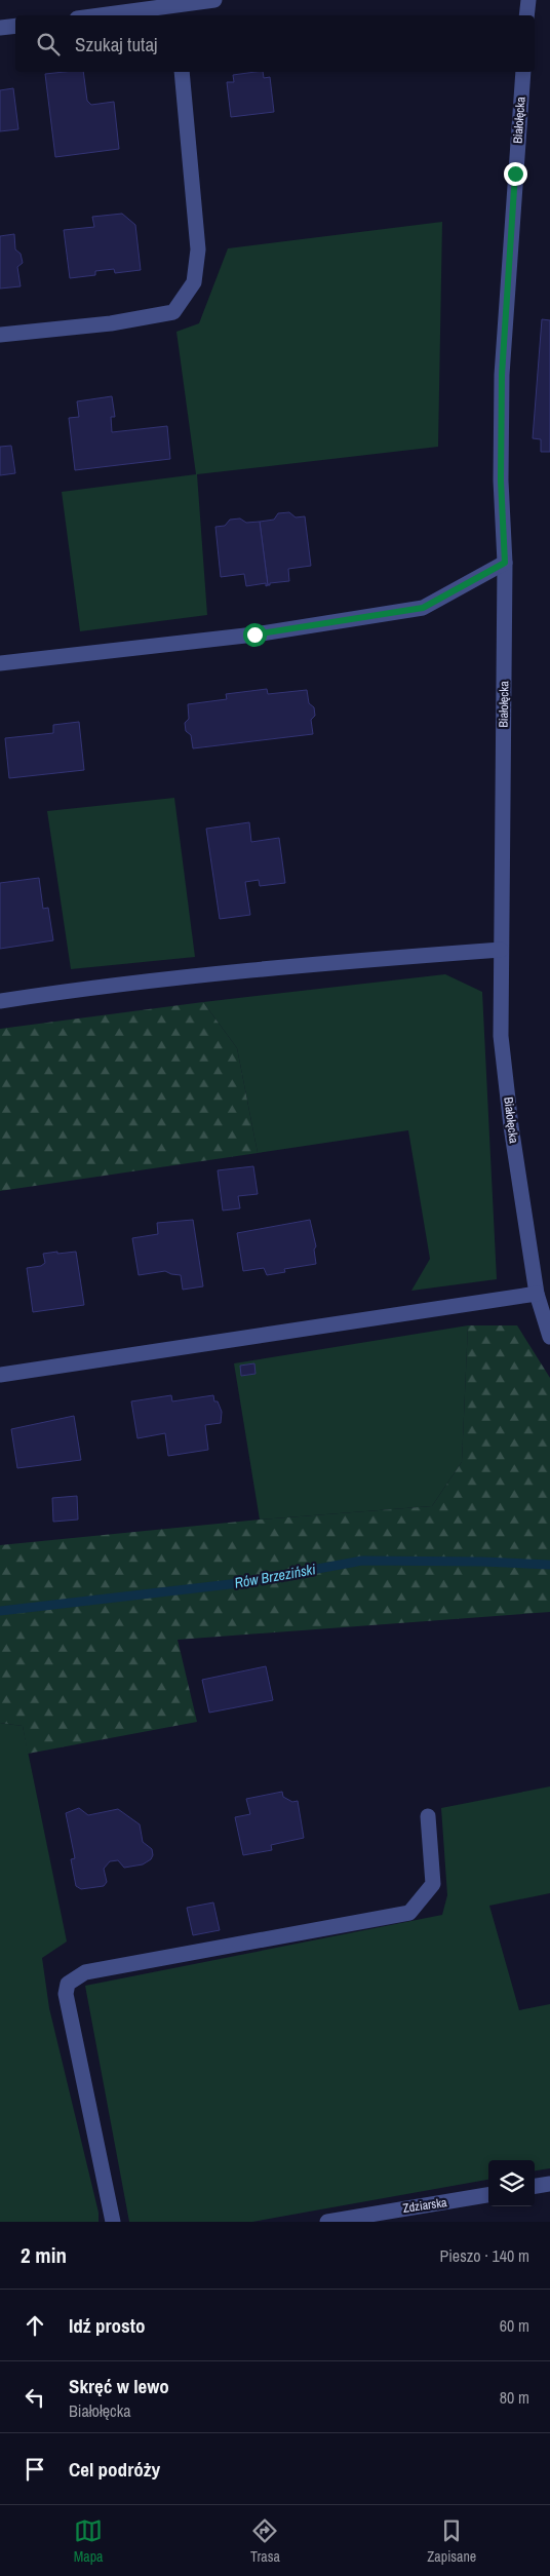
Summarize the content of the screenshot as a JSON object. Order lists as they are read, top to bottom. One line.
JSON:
{"streets":{"street":["Białołęcka","Zdziarska"]},"water":["Rów Brzeziński"],"page":{"search":"Szukaj tutaj","heading":["2 min","Pieszo · 140 m"],"list":[["Idź prosto","60 m"],["Skręć w lewo","Białołęcka","80 m"],"Cel podróży"],"nav":["Mapa","Trasa","Zapisane"]}}
